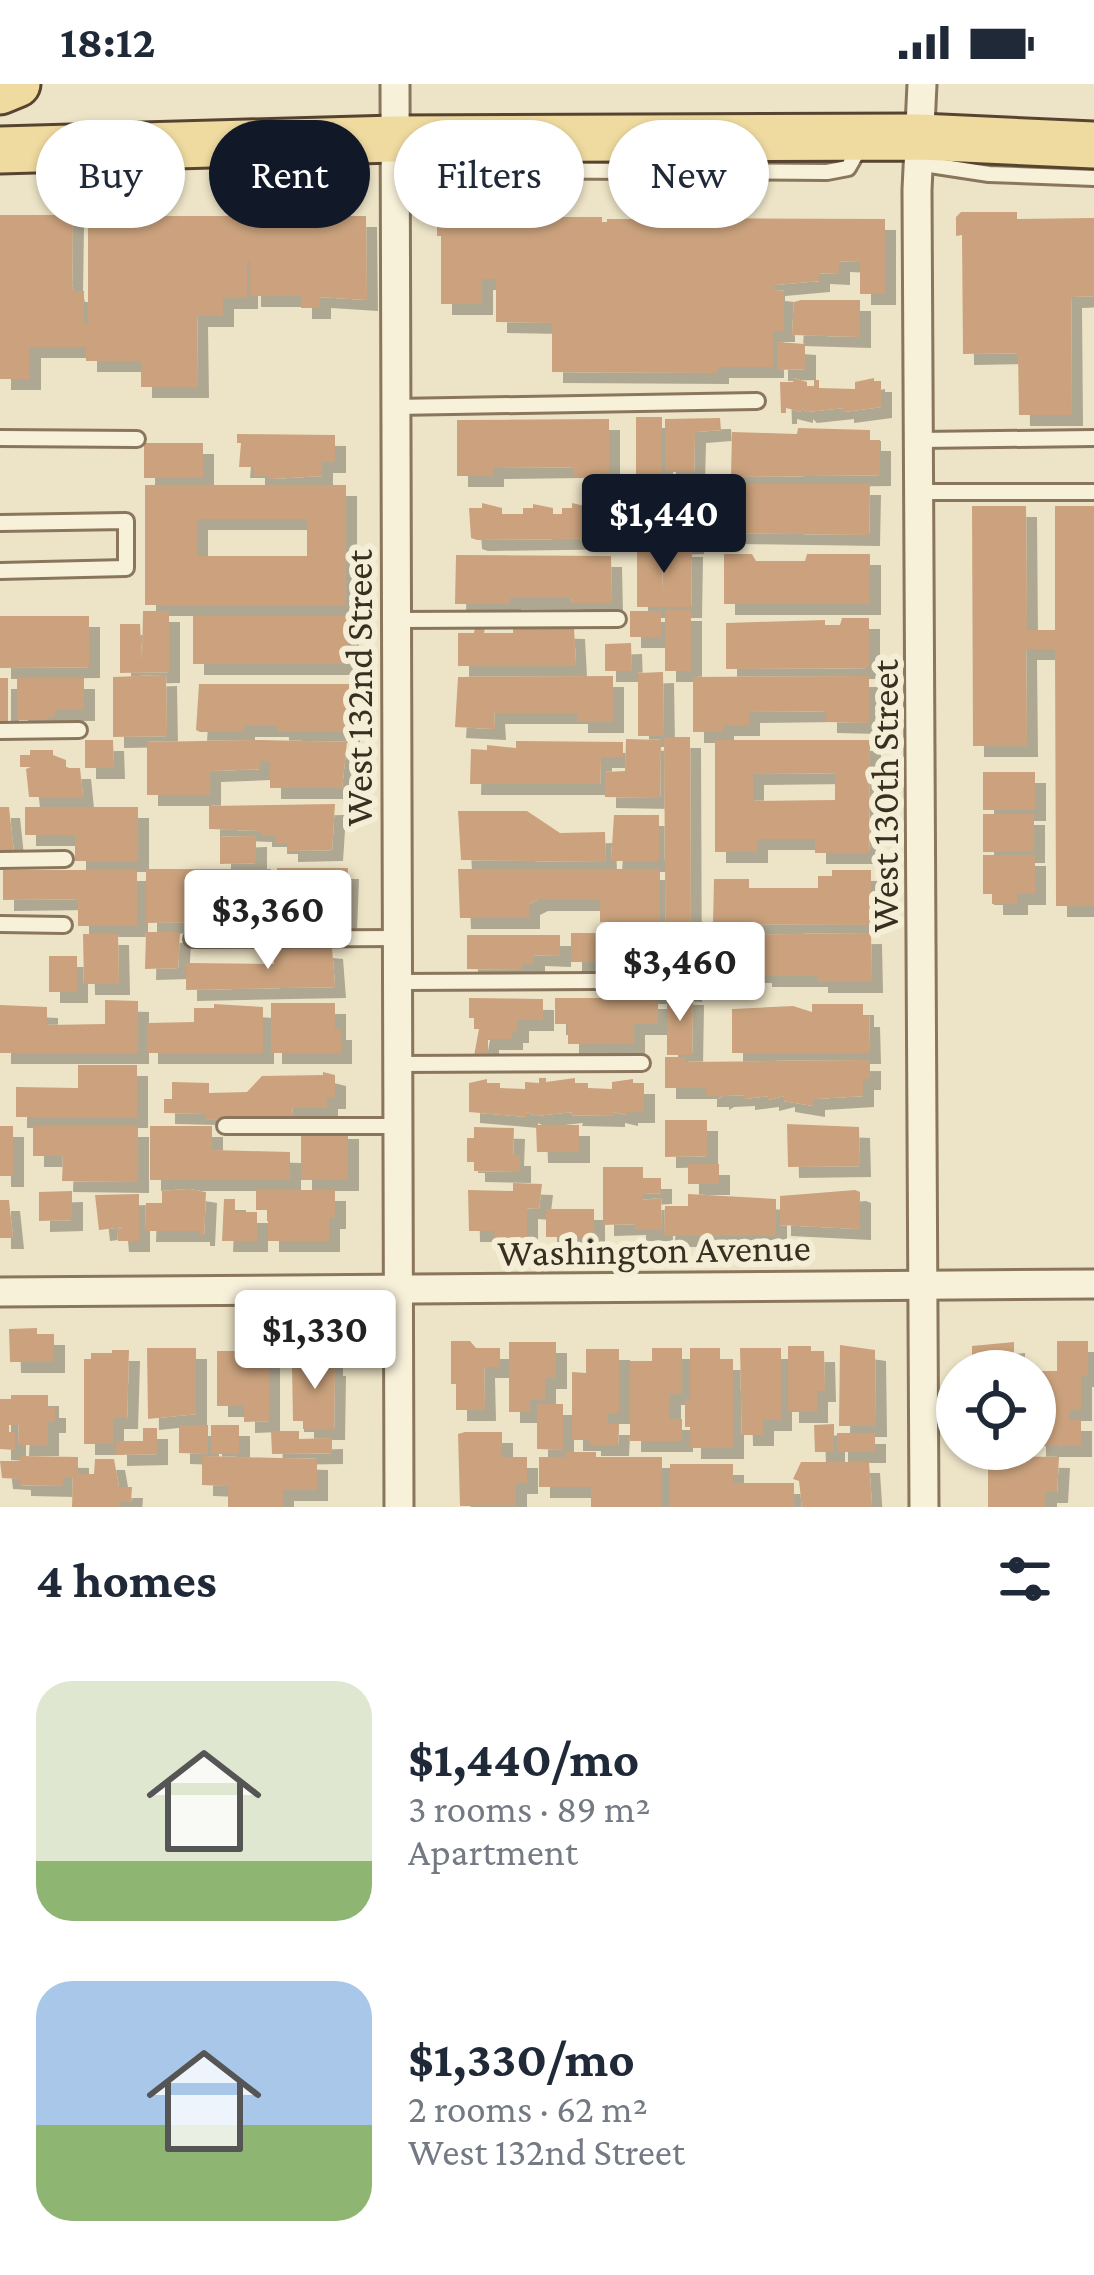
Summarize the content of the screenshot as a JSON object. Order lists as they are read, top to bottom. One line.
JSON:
{"streets":{"street":["West 132nd Street","West 130th Street","Washington Avenue"]},"crossings":[["West 132nd Street","Washington Avenue"],["West 130th Street","Washington Avenue"]],"page":{"status":"18:12","chip":["Buy","Rent","Filters","New"],"price":["$1,440","$3,360","$3,460","$1,330"],"heading":"4 homes","list":[{"name":"$1,440/mo","note":"3 rooms · 89 m² · Apartment"},{"name":"$1,330/mo","note":"2 rooms · 62 m² · West 132nd Street"}]}}
